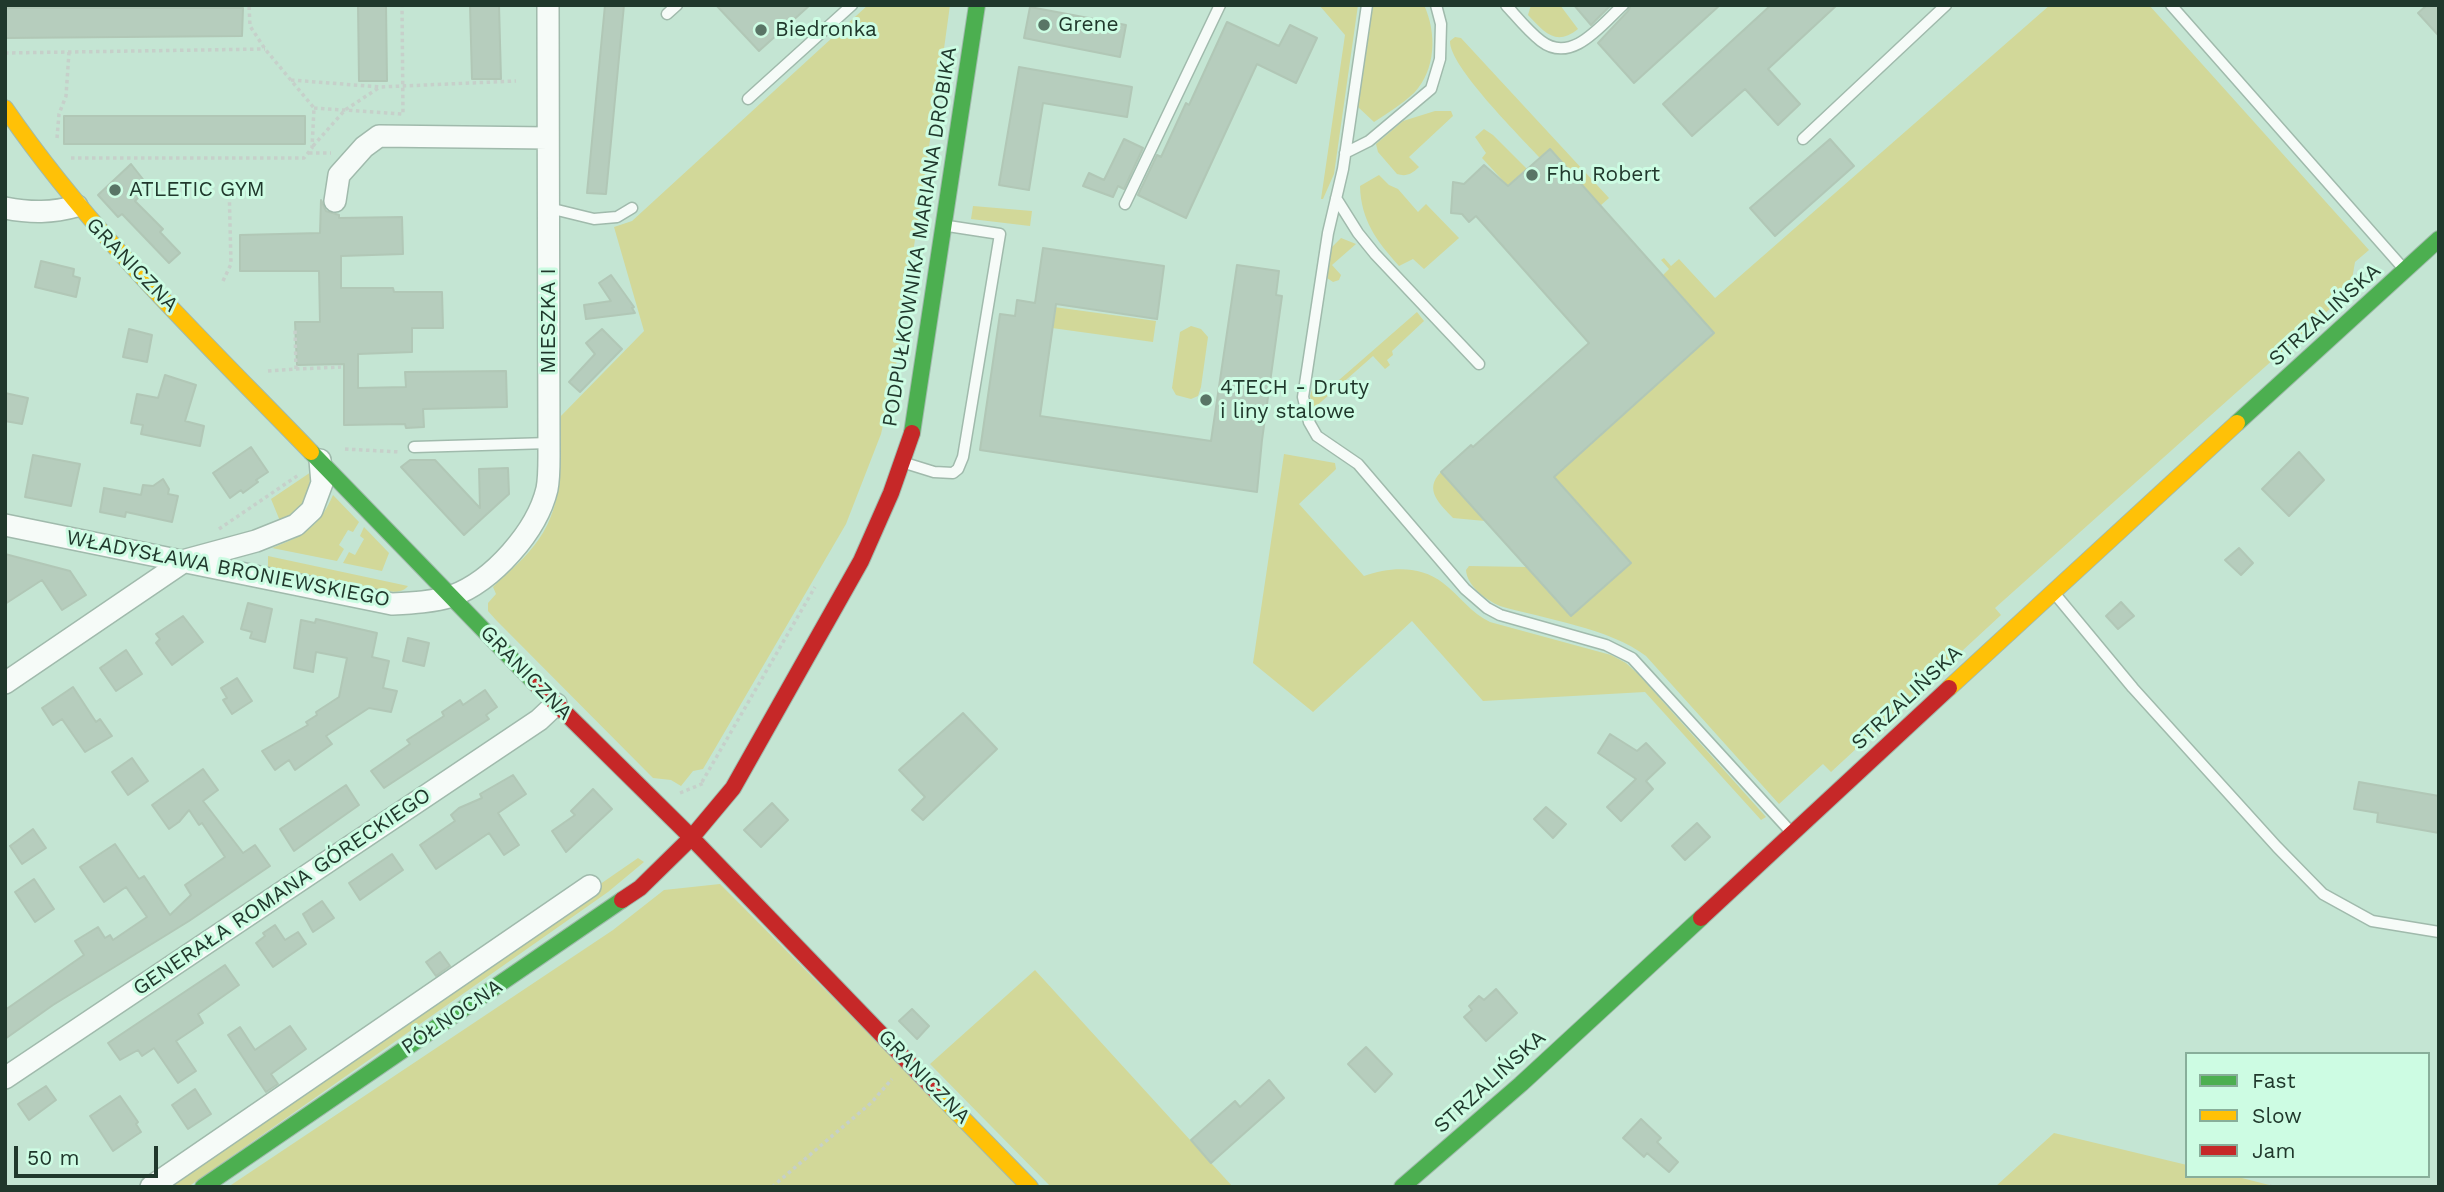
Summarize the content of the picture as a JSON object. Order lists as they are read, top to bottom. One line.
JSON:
{"streets":{"street":["PODPUŁKOWNIKA MARIANA DROBIKA","GRANICZNA","STRZALIŃSKA","MIESZKA I","WŁADYSŁAWA BRONIEWSKIEGO","GENERAŁA ROMANA GÓRECKIEGO","PÓŁNOCNA"]},"crossings":[["PODPUŁKOWNIKA MARIANA DROBIKA","GRANICZNA"],["PODPUŁKOWNIKA MARIANA DROBIKA","PÓŁNOCNA"],["GRANICZNA","MIESZKA I"],["GRANICZNA","WŁADYSŁAWA BRONIEWSKIEGO"],["GRANICZNA","GENERAŁA ROMANA GÓRECKIEGO"],["GRANICZNA","PÓŁNOCNA"],["MIESZKA I","WŁADYSŁAWA BRONIEWSKIEGO"]],"places":["Grene","Biedronka","Fhu Robert","ATLETIC GYM","4TECH - Druty i liny stalowe"],"legend":["Fast","Slow","Jam"],"scale_bar":"50 m"}
